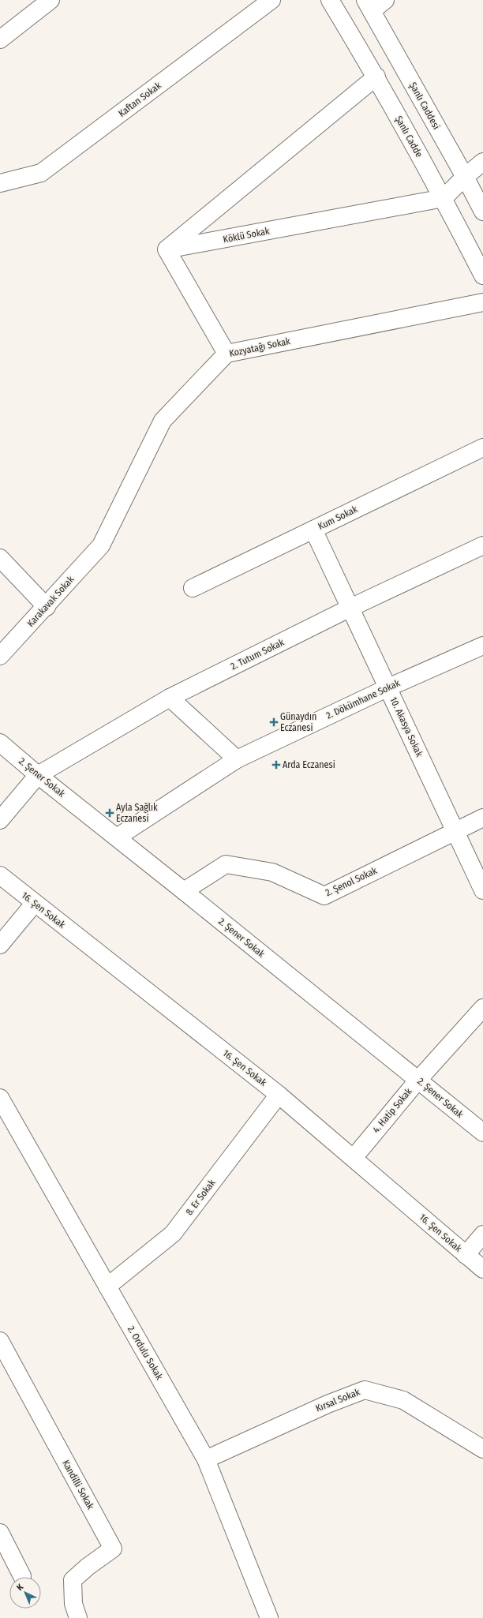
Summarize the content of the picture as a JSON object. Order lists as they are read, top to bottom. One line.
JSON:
{"streets":{"street":["Kaftan Sokak","Şanlı Caddesi","Şanlı Cadde","Köklü Sokak","Kozyatağı Sokak","Kum Sokak","Karakavak Sokak","2. Tutum Sokak","2. Dökümhane Sokak","10. Akasya Sokak","2. Şener Sokak","2. Şenol Sokak","16. Şen Sokak","4. Hatip Sokak","8. Er Sokak","2. Ordulu Sokak","Kırsal Sokak","Kandilli Sokak"]},"crossings":[["Şanlı Cadde","Köklü Sokak"],["Kozyatağı Sokak","Karakavak Sokak"],["Kum Sokak","10. Akasya Sokak"],["2. Tutum Sokak","10. Akasya Sokak"],["2. Tutum Sokak","2. Şener Sokak"],["2. Dökümhane Sokak","10. Akasya Sokak"],["2. Dökümhane Sokak","2. Şener Sokak"],["10. Akasya Sokak","2. Şenol Sokak"],["2. Şener Sokak","2. Şenol Sokak"],["2. Şener Sokak","4. Hatip Sokak"],["16. Şen Sokak","4. Hatip Sokak"],["16. Şen Sokak","8. Er Sokak"],["8. Er Sokak","2. Ordulu Sokak"],["2. Ordulu Sokak","Kırsal Sokak"]],"places":{"health":["Günaydın Eczanesi","Arda Eczanesi","Ayla Sağlık Eczanesi"]},"north":"top left"}
